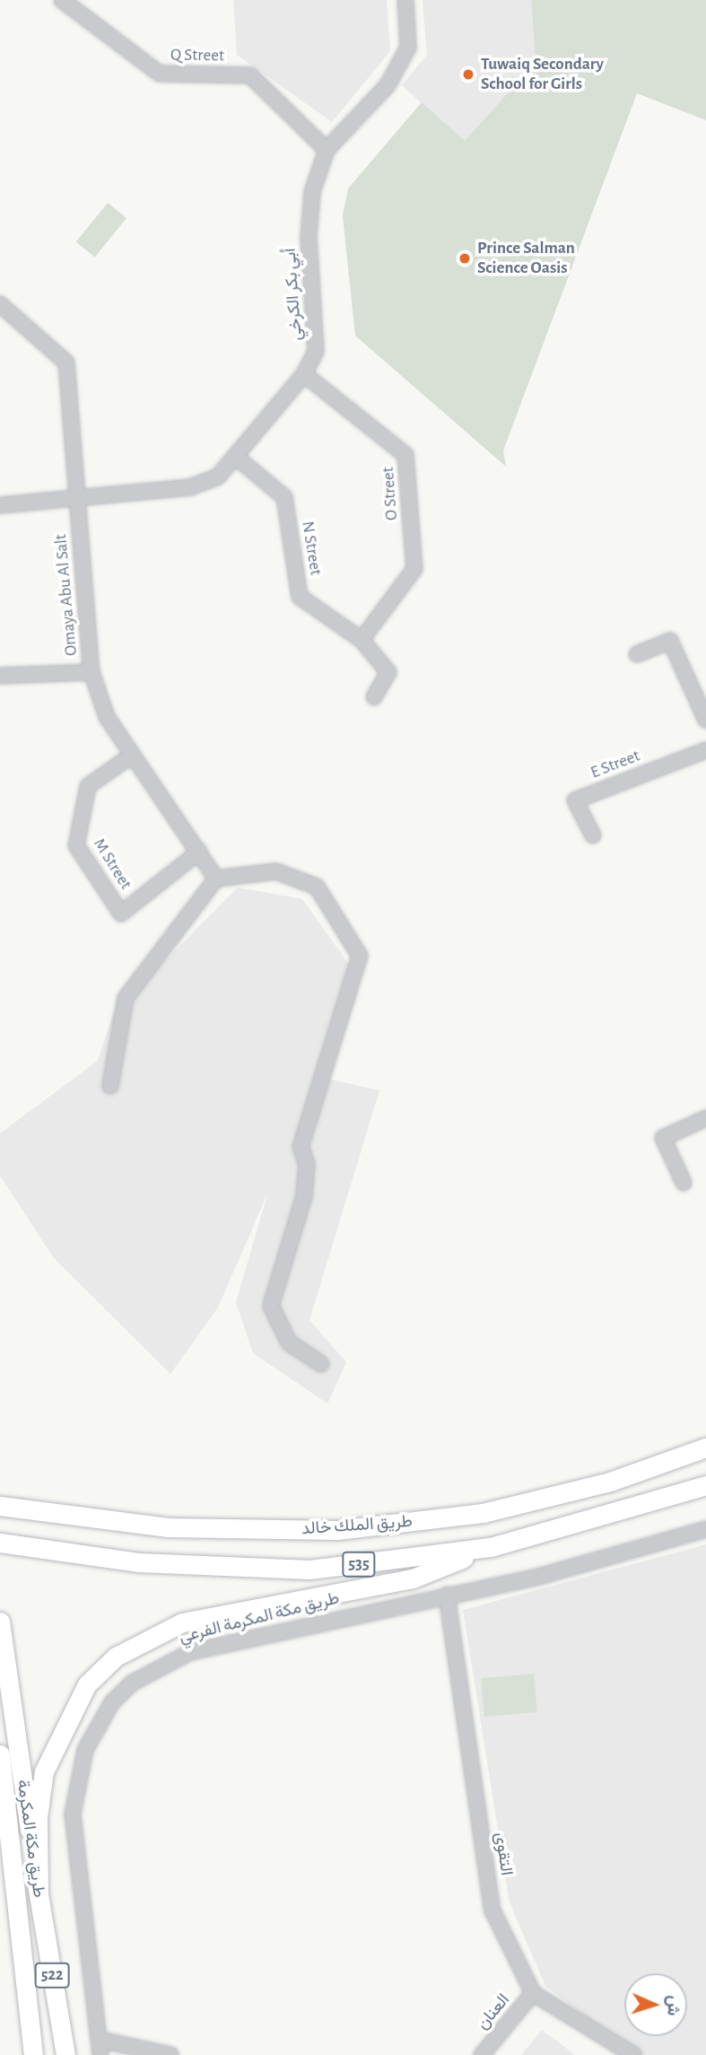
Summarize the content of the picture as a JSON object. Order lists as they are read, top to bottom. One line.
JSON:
{"streets":{"highway":["طريق الملك خالد","535","طريق مكة المكرمة","522"],"street":["Q Street","أبي بكر الكرخي","O Street","N Street","Omaya Abu Al Salt","E Street","M Street","طريق مكة المكرمة الفرعي","التقوى","العنان"]},"crossings":[["Q Street","أبي بكر الكرخي"],["أبي بكر الكرخي","O Street"],["أبي بكر الكرخي","N Street"],["أبي بكر الكرخي","Omaya Abu Al Salt"],["O Street","N Street"],["Omaya Abu Al Salt","M Street"],["طريق مكة المكرمة الفرعي","التقوى"],["التقوى","العنان"]],"places":["Tuwaiq Secondary School for Girls","Prince Salman Science Oasis"],"north":"right"}
